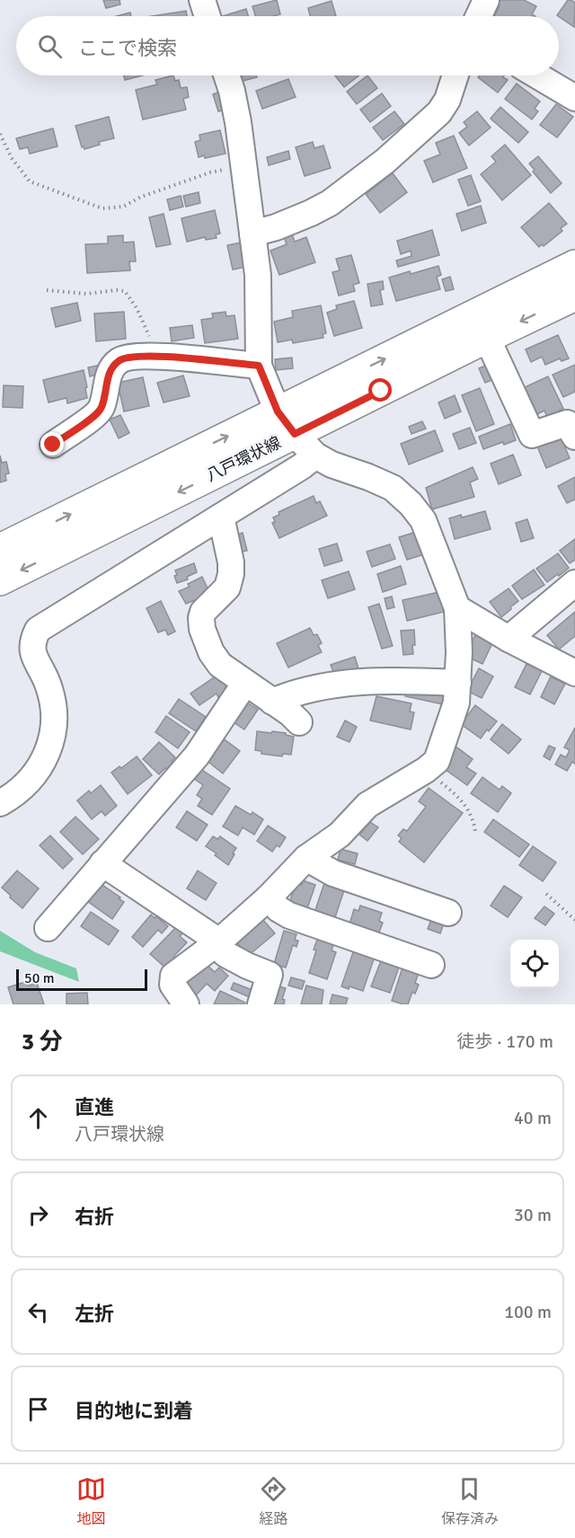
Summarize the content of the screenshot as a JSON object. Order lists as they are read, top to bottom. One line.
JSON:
{"streets":{"main road":["八戸環状線"]},"scale_bar":"50 m","page":{"search":"ここで検索","scale":"50 m","heading":["3 分","徒歩 · 170 m"],"list":[["直進","八戸環状線","40 m"],["右折","30 m"],["左折","100 m"],"目的地に到着"],"nav":["地図","経路","保存済み"]}}
